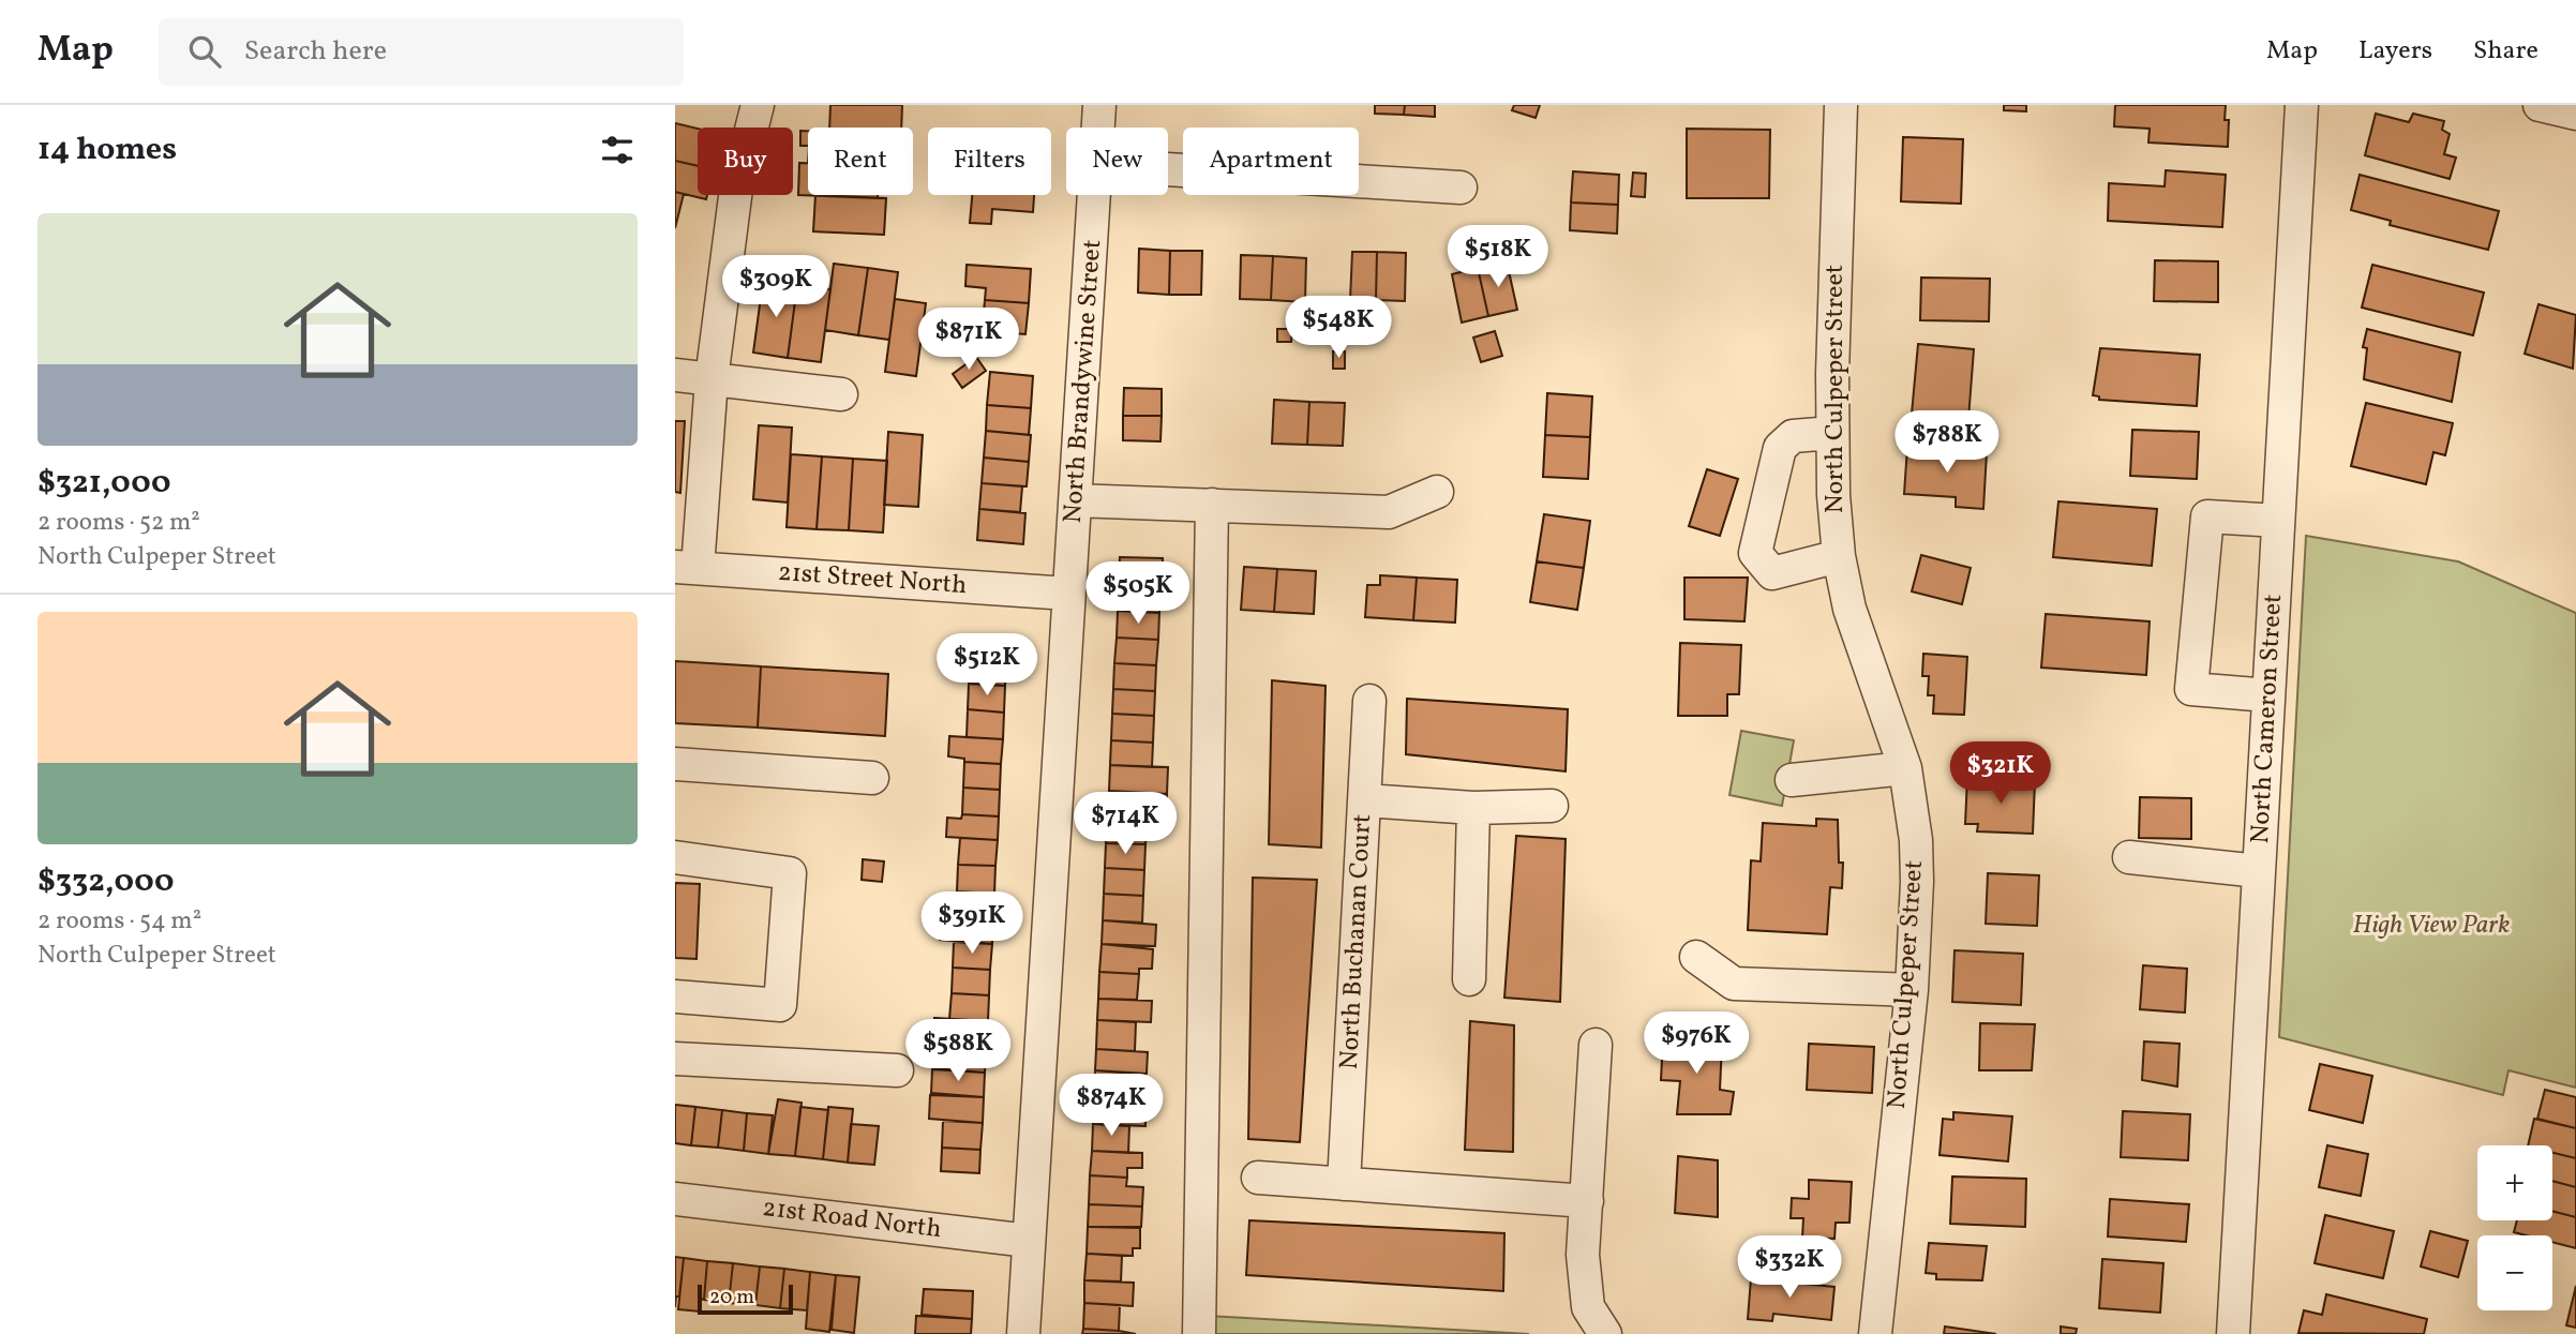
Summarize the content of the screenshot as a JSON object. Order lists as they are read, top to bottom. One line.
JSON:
{"streets":{"street":["North Brandywine Street","North Culpeper Street","21st Street North","North Cameron Street","North Buchanan Court","21st Road North"]},"crossings":[["North Brandywine Street","21st Street North"],["North Brandywine Street","21st Road North"]],"parks":["High View Park"],"scale_bar":"20 m","page":{"header":"Map","search":"Search here","nav":["Map","Layers","Share"],"heading":"14 homes","chip":["Buy","Rent","Filters","New","Apartment"],"list":[{"name":"$321,000","note":"2 rooms · 52 m² · North Culpeper Street"},{"name":"$332,000","note":"2 rooms · 54 m² · North Culpeper Street"}],"price":["$518K","$309K","$548K","$871K","$788K","$505K","$512K","$321K","$714K","$391K","$976K","$588K","$874K","$332K"],"map_buttons":["+","−"],"scale":"20 m"}}
